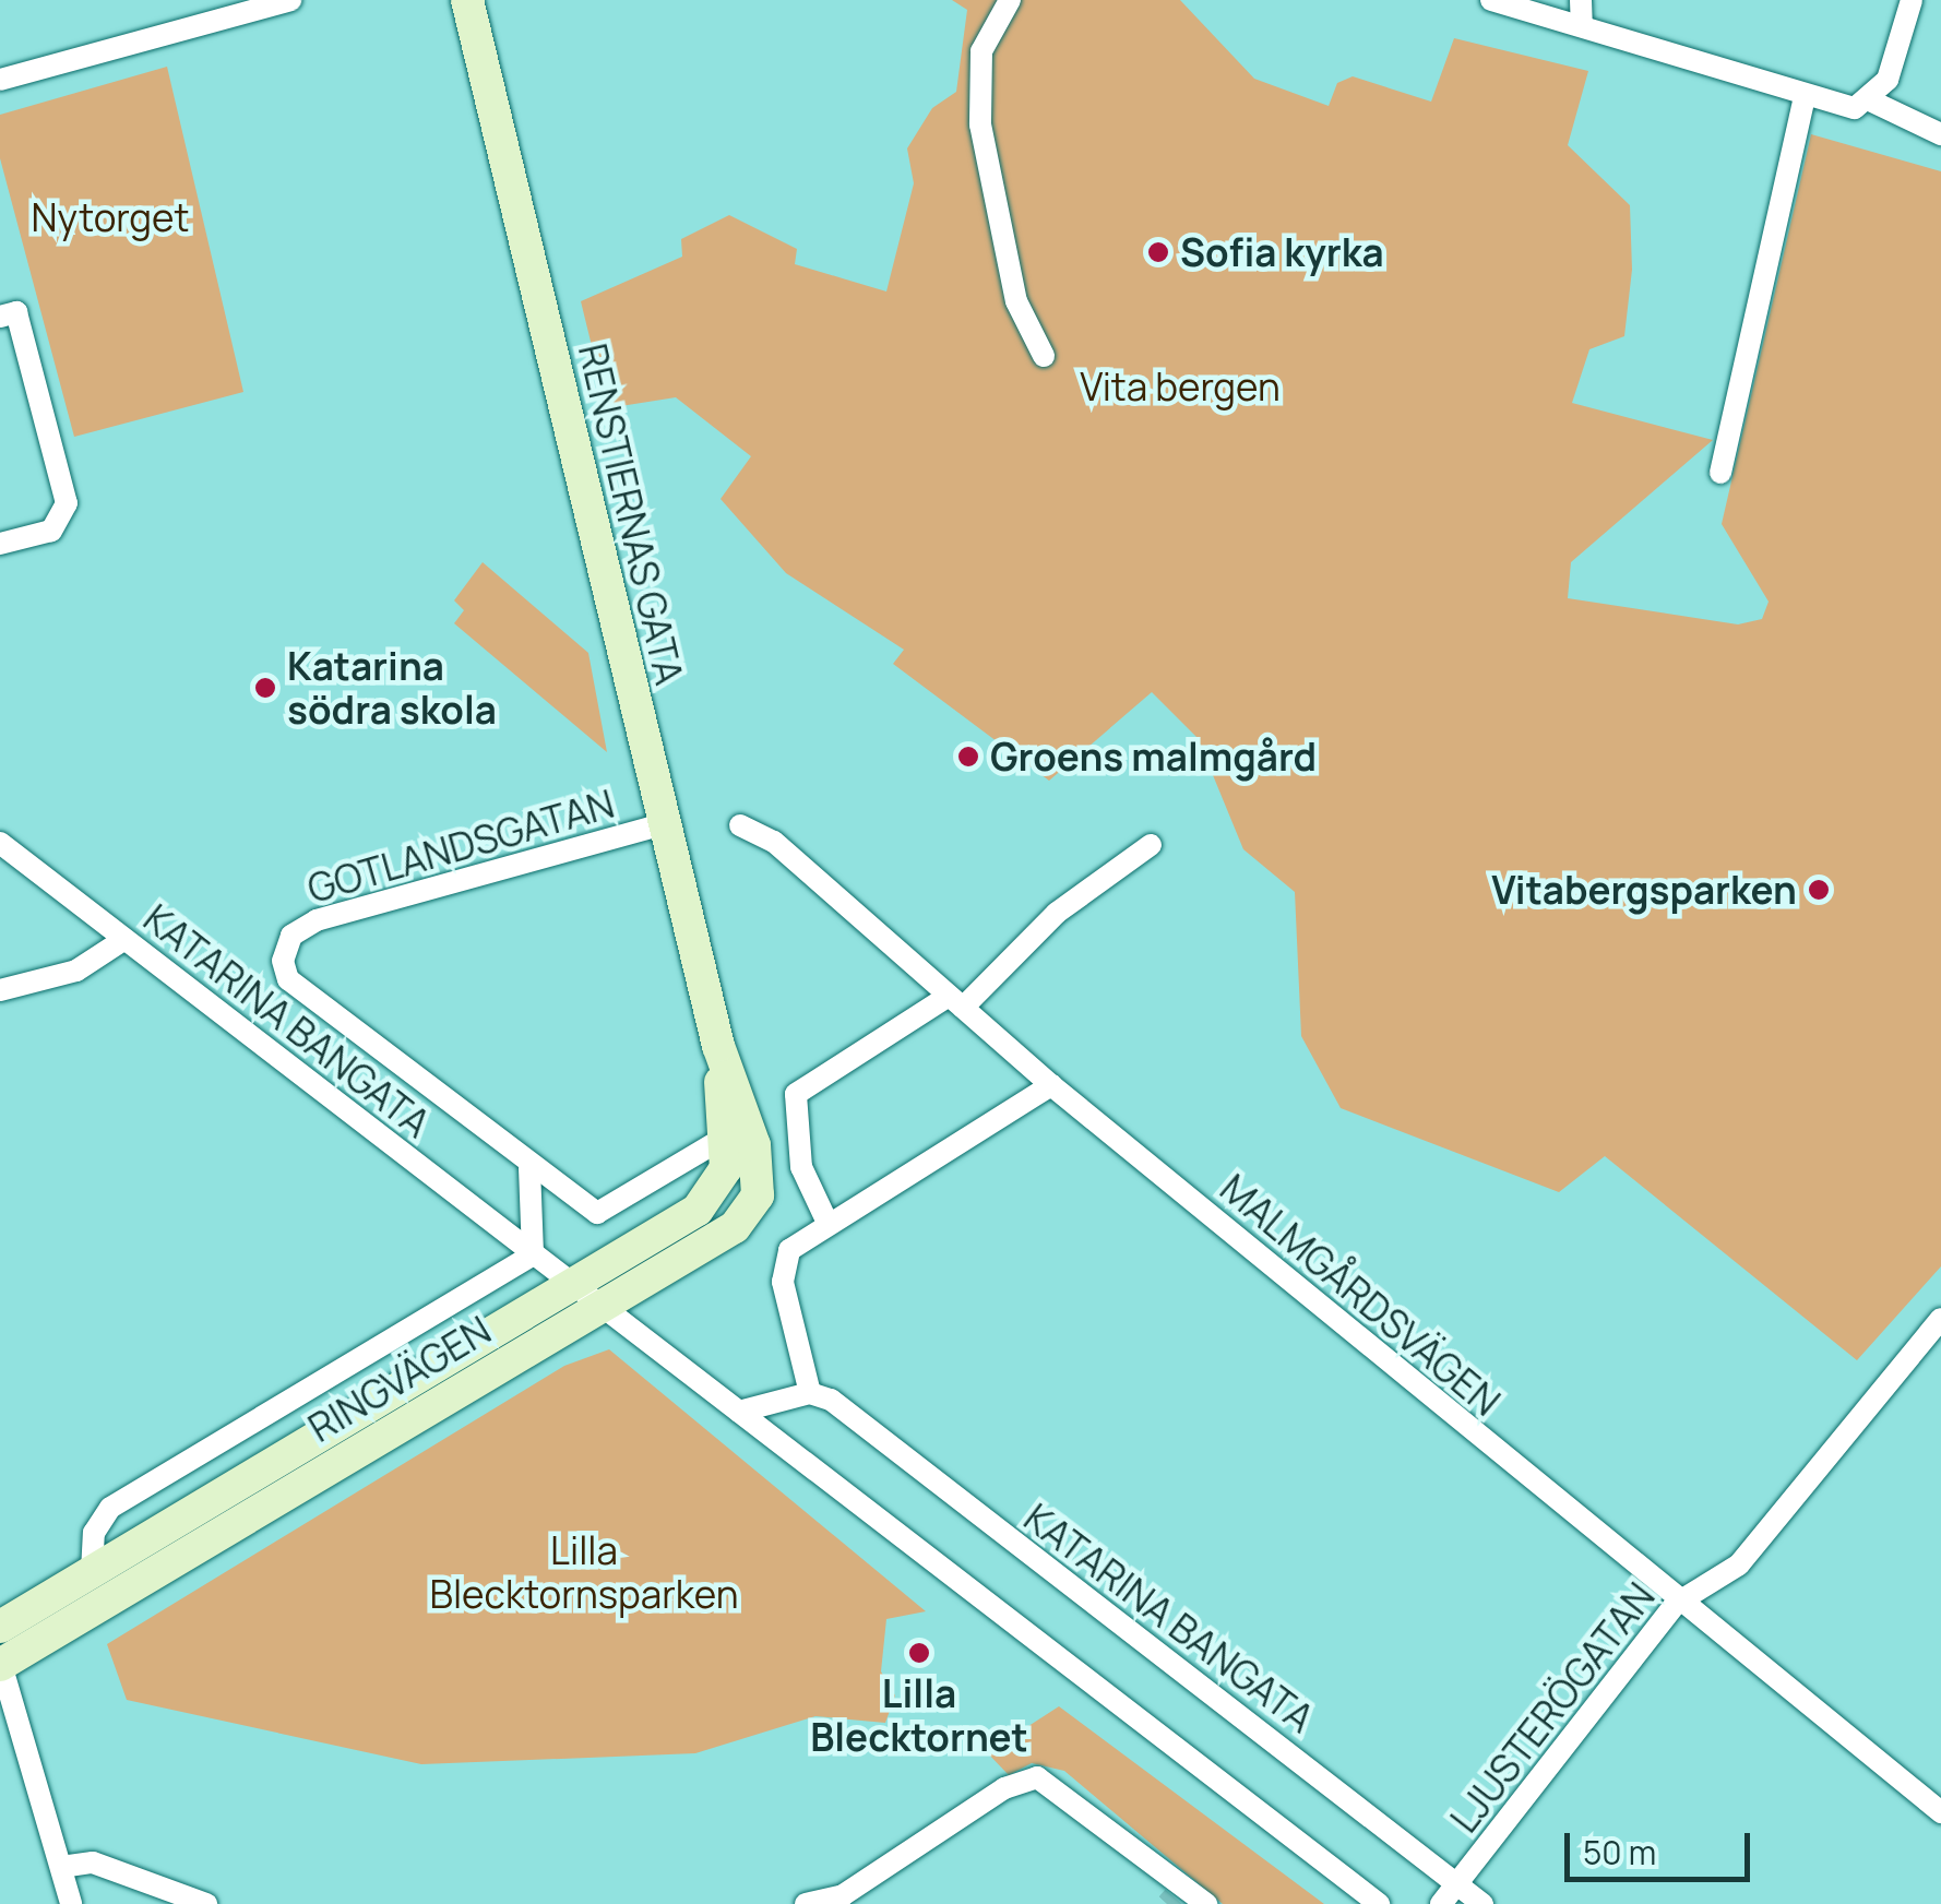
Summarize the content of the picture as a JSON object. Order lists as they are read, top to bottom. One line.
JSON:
{"streets":{"main road":["RENSTIERNAS GATA","RINGVÄGEN"],"street":["GOTLANDSGATAN","KATARINA BANGATA","MALMGÅRDSVÄGEN","LJUSTERÖGATAN"]},"crossings":[["RENSTIERNAS GATA","GOTLANDSGATAN"],["RENSTIERNAS GATA","KATARINA BANGATA"],["RENSTIERNAS GATA","RINGVÄGEN"],["GOTLANDSGATAN","KATARINA BANGATA"],["KATARINA BANGATA","RINGVÄGEN"],["KATARINA BANGATA","LJUSTERÖGATAN"],["MALMGÅRDSVÄGEN","LJUSTERÖGATAN"]],"parks":["Nytorget","Vita bergen","Lilla Blecktornsparken"],"places":["Sofia kyrka","Katarina södra skola","Groens malmgård","Vitabergsparken","Lilla Blecktornet"],"scale_bar":"50 m"}
